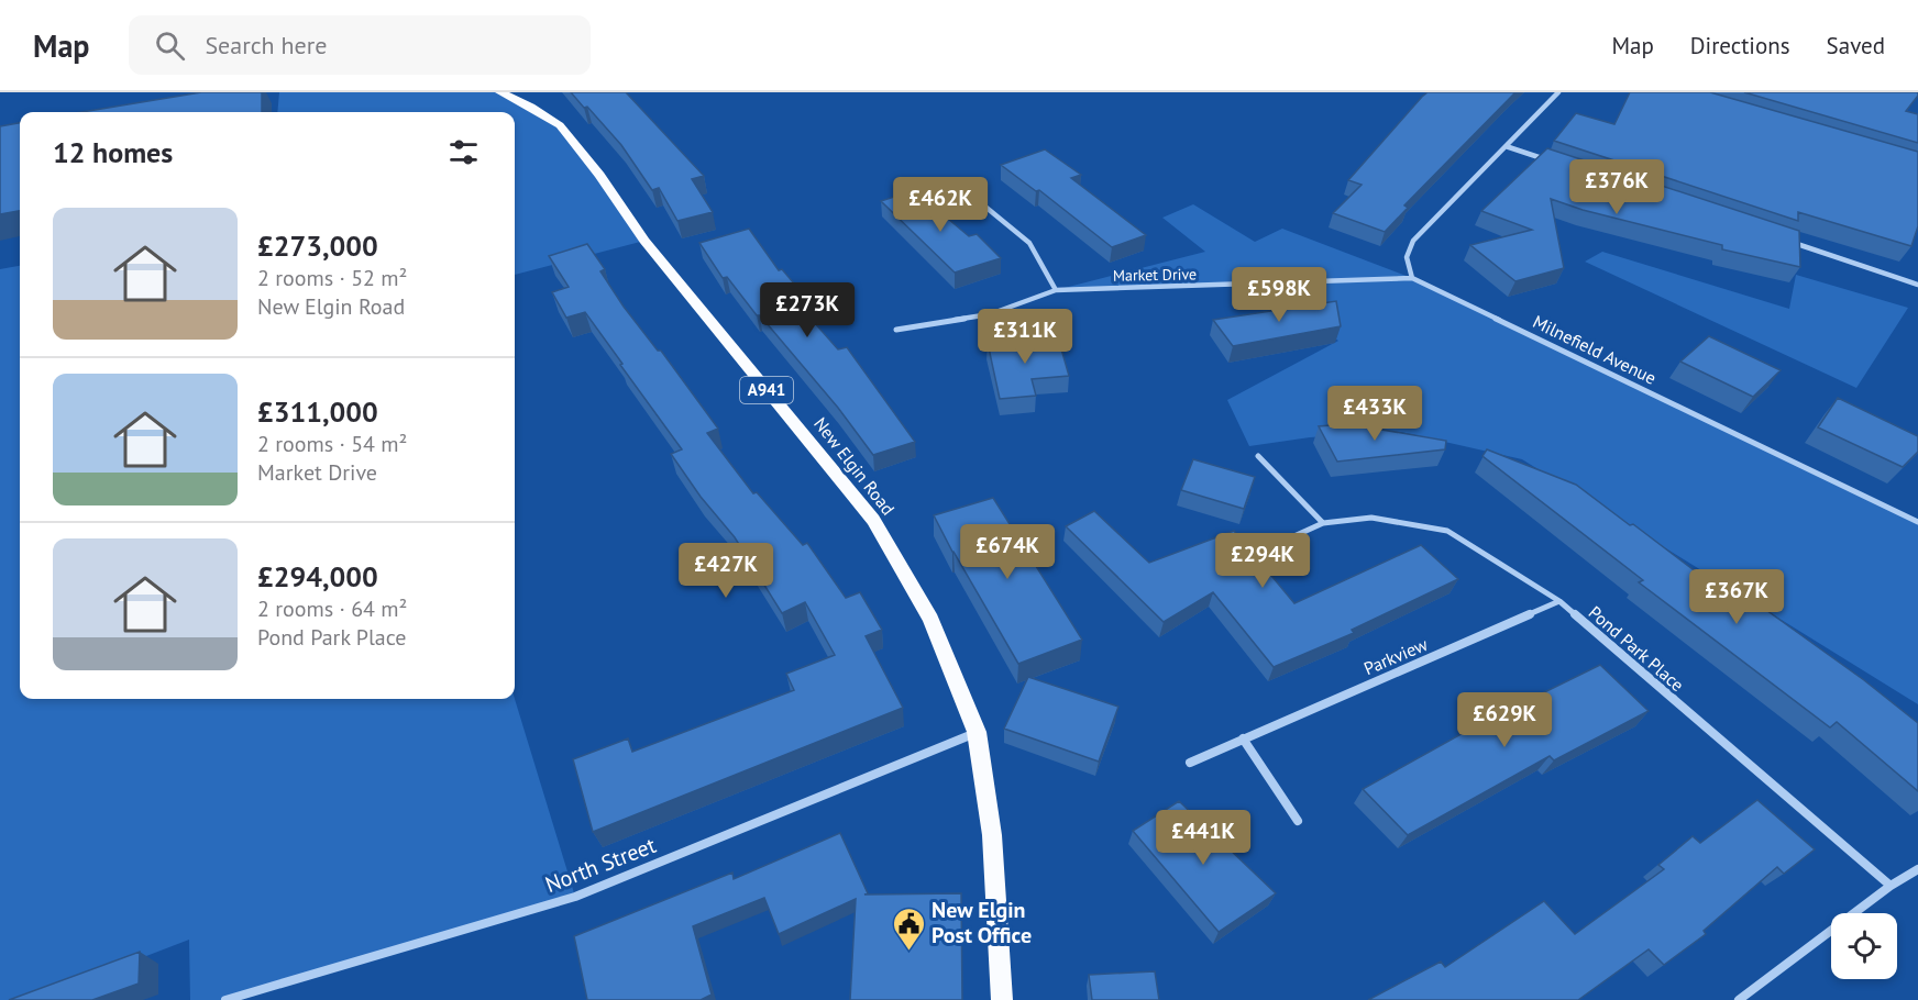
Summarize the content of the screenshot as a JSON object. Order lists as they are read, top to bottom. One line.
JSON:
{"streets":{"main road":["A941","New Elgin Road"],"street":["Market Drive","Milnefield Avenue","Pond Park Place","Parkview","North Street"]},"crossings":[["Market Drive","Milnefield Avenue"],["New Elgin Road","North Street"],["Pond Park Place","Parkview"]],"places":{"public building":["New Elgin Post Office"]},"page":{"header":"Map","search":"Search here","nav":["Map","Directions","Saved"],"heading":"12 homes","price":["£376K","£462K","£598K","£273K","£311K","£433K","£674K","£294K","£427K","£367K","£629K","£441K"],"list":[{"name":"£273,000","note":"2 rooms · 52 m² · New Elgin Road"},{"name":"£311,000","note":"2 rooms · 54 m² · Market Drive"},{"name":"£294,000","note":"2 rooms · 64 m² · Pond Park Place"}]}}
